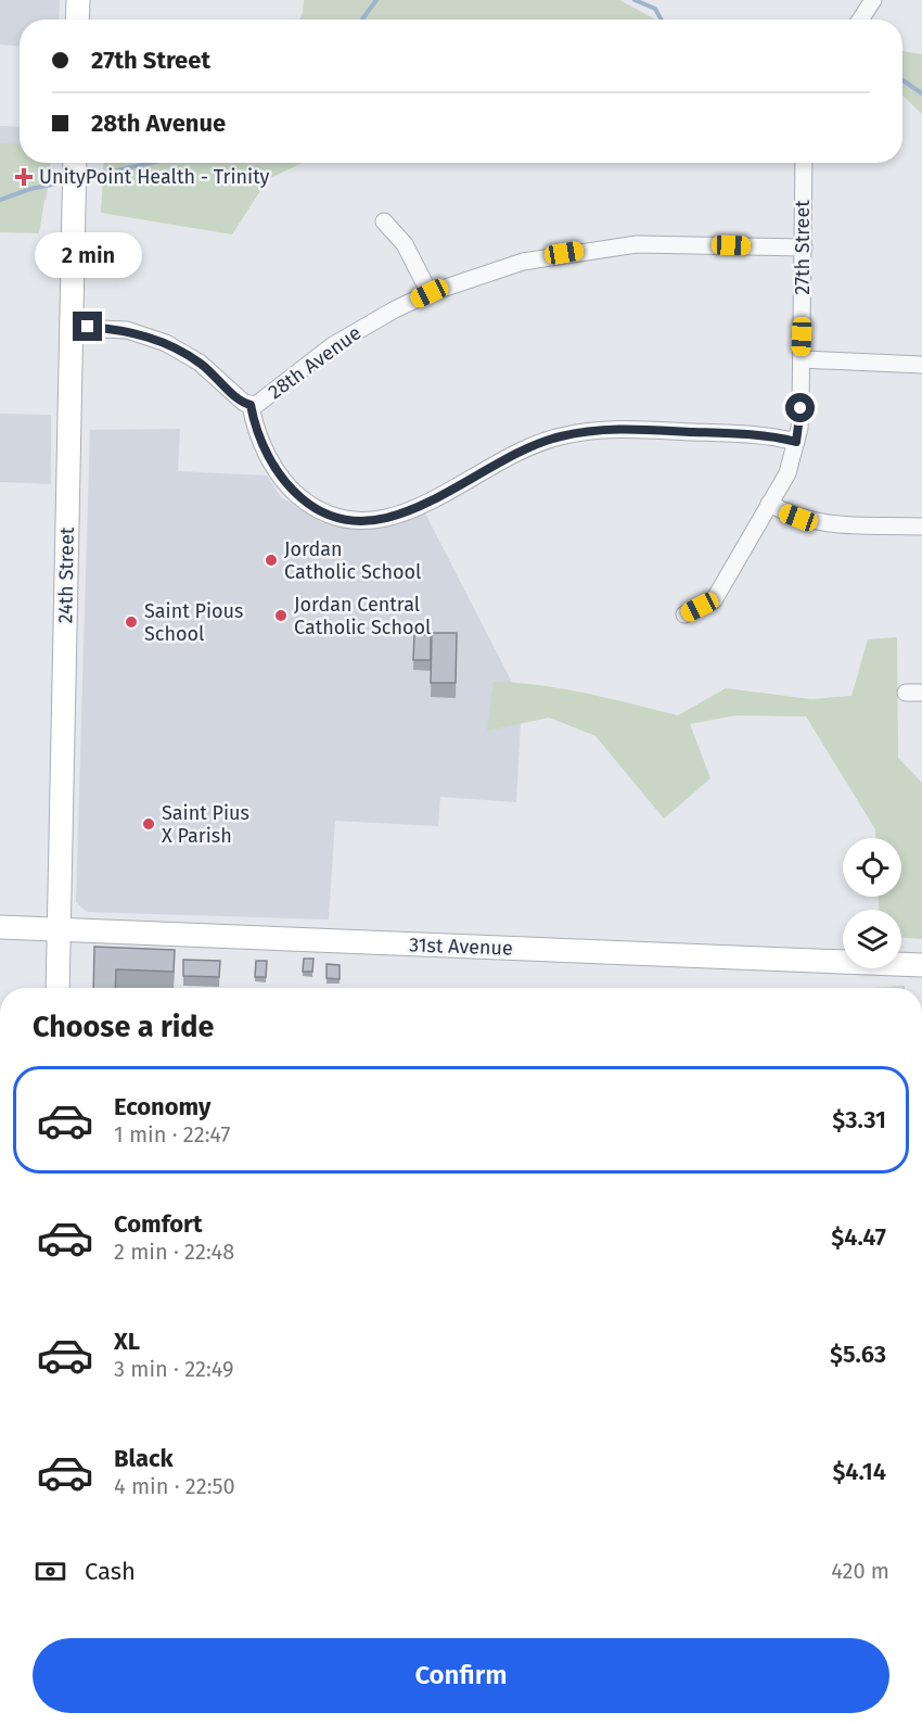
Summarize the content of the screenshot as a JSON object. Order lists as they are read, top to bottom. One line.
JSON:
{"streets":{"street":["27th Street","28th Avenue","24th Street","31st Avenue"]},"crossings":[["27th Street","28th Avenue"],["28th Avenue","24th Street"],["24th Street","31st Avenue"]],"places":{"health":["UnityPoint Health - Trinity"],"other":["Jordan Catholic School","Jordan Central Catholic School","Saint Pious School","Saint Pius X Parish"]},"page":{"banner":["27th Street","28th Avenue"],"bubble":"2 min","heading":"Choose a ride","list":[{"name":"Economy","note":"1 min · 22:47","value":"$3.31"},{"name":"Comfort","note":"2 min · 22:48","value":"$4.47"},{"name":"XL","note":"3 min · 22:49","value":"$5.63"},{"name":"Black","note":"4 min · 22:50","value":"$4.14"}],"pay":["Cash","420 m"],"buttons":"Confirm"}}
